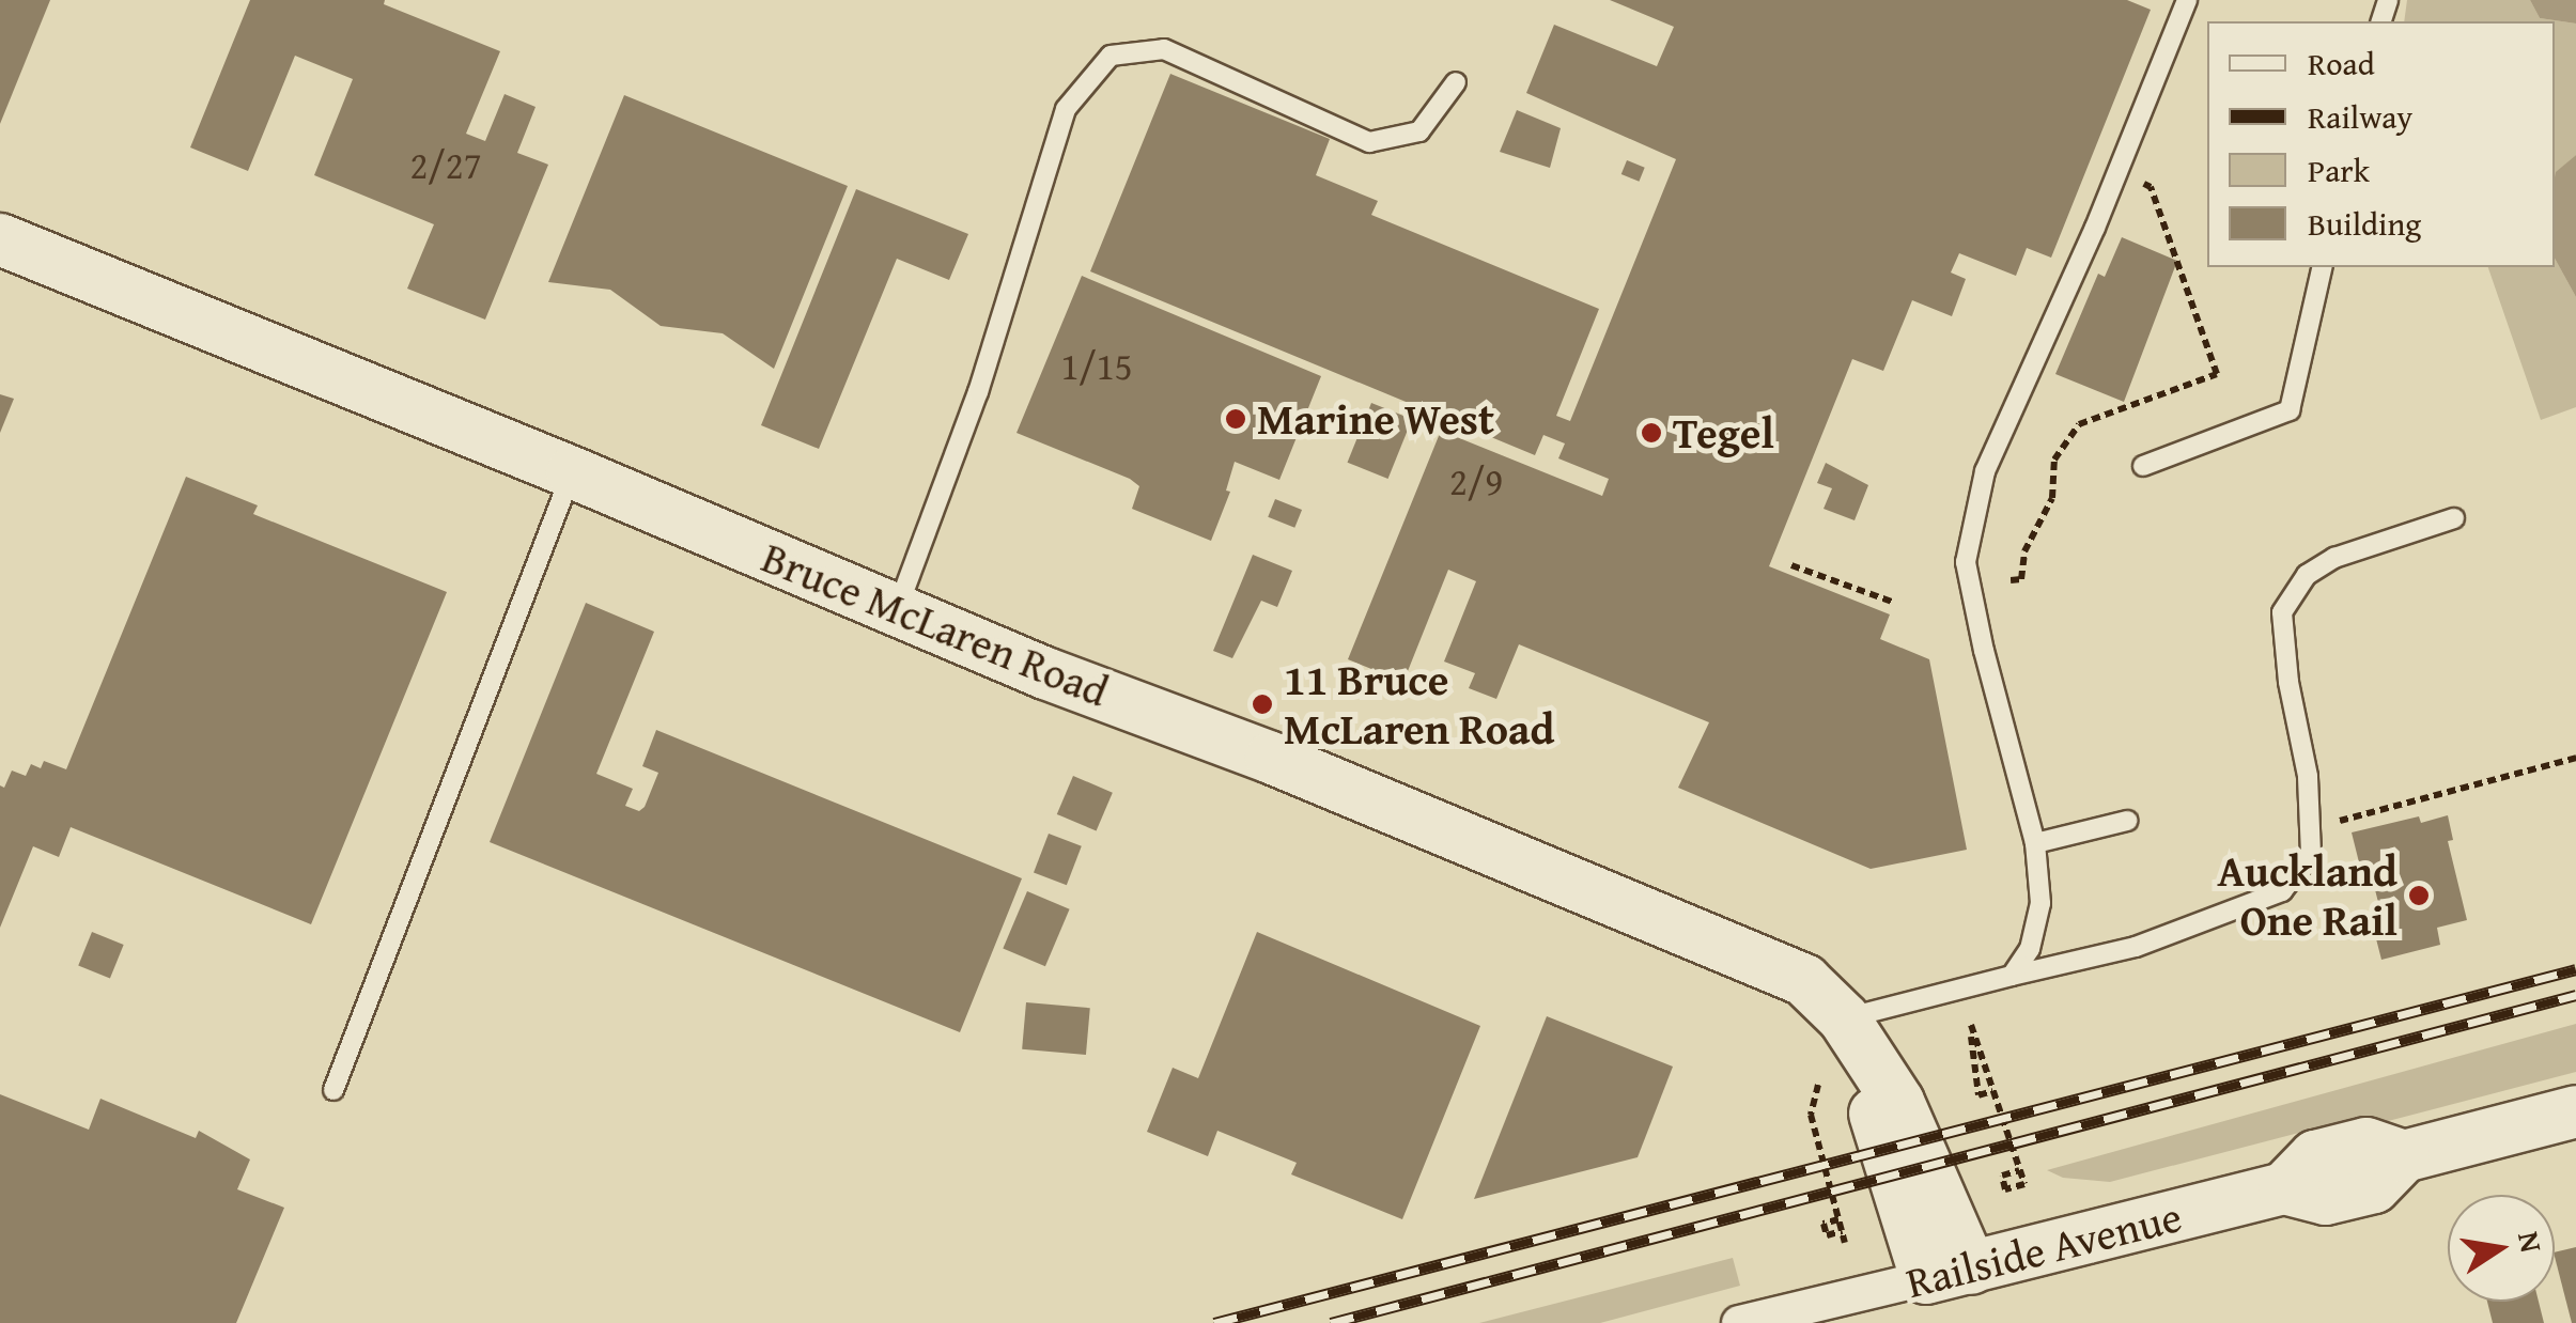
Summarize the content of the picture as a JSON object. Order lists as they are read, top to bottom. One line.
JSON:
{"streets":{"main road":["Bruce McLaren Road","Railside Avenue"]},"crossings":[["Bruce McLaren Road","Railside Avenue"]],"places":["Marine West","Tegel","11 Bruce McLaren Road","Auckland One Rail"],"house_numbers":["2/27","1/15","2/9"],"legend":["Road","Railway","Park","Building"],"north":"right"}
